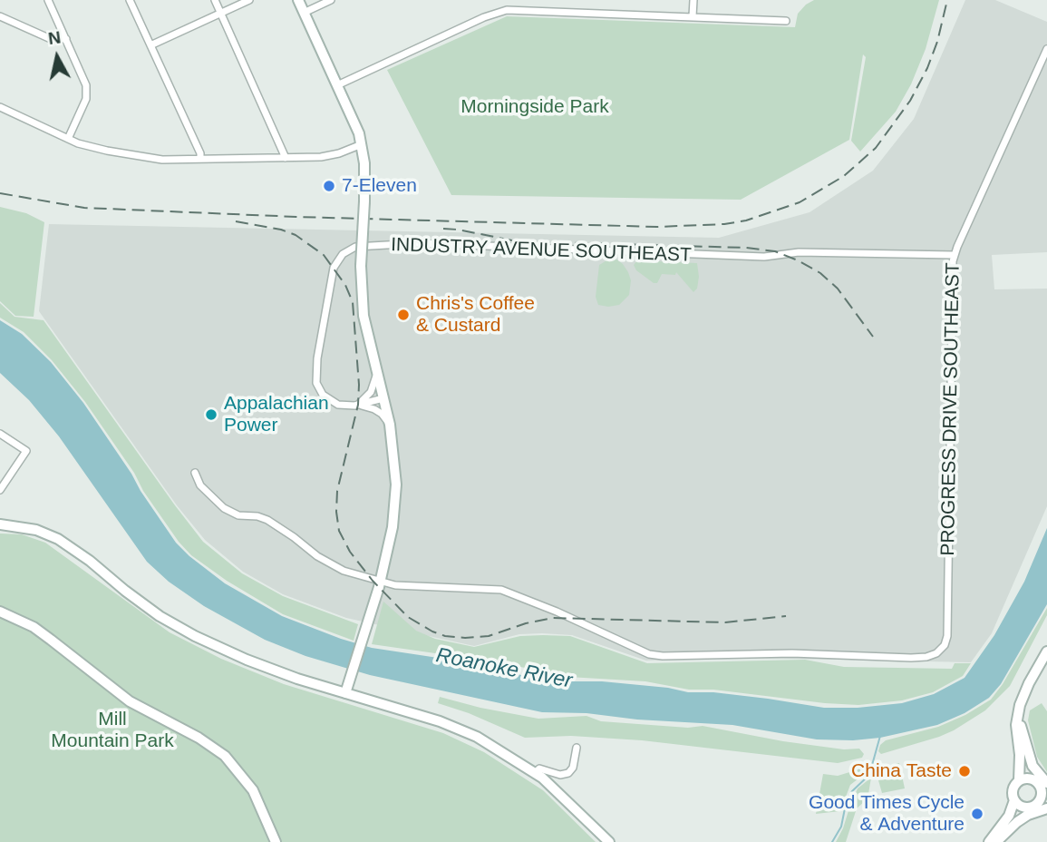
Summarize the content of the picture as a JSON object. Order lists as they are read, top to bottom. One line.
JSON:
{"streets":{"street":["INDUSTRY AVENUE SOUTHEAST","PROGRESS DRIVE SOUTHEAST"]},"crossings":[["INDUSTRY AVENUE SOUTHEAST","PROGRESS DRIVE SOUTHEAST"]],"water":["Roanoke River"],"parks":["Morningside Park","Mill Mountain Park"],"places":["7-Eleven","Chris's Coffee & Custard","Appalachian Power","China Taste","Good Times Cycle & Adventure"],"north":"top"}
